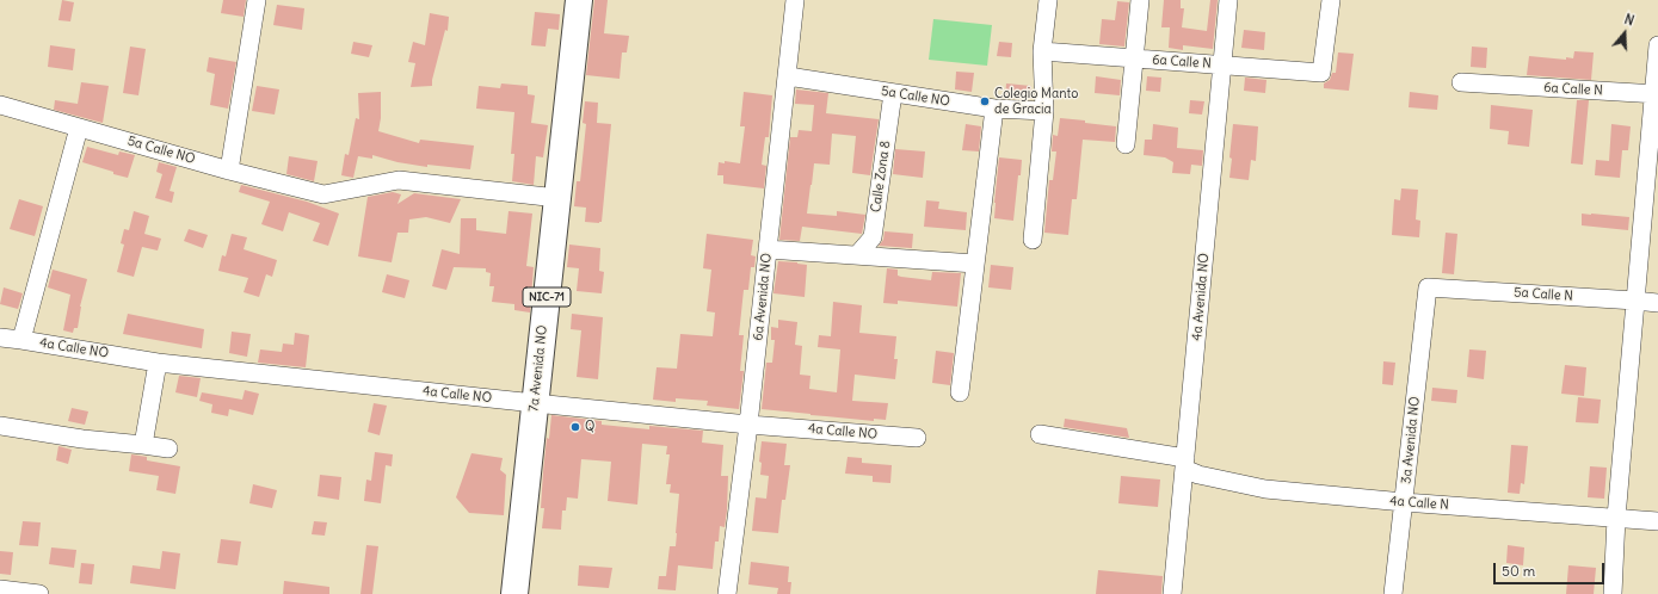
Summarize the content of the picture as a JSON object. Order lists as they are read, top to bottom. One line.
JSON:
{"streets":{"highway":["NIC-71","7a Avenida NO"],"street":["6a Calle N","5a Calle NO","Calle Zona 8","5a Calle N","6a Avenida NO","4a Avenida NO","4a Calle NO","3a Avenida NO","4a Calle N"]},"crossings":[["6a Calle N","4a Avenida NO"],["5a Calle NO","Calle Zona 8"],["5a Calle NO","6a Avenida NO"],["5a Calle NO","7a Avenida NO"],["5a Calle N","3a Avenida NO"],["6a Avenida NO","4a Calle NO"],["4a Avenida NO","4a Calle N"],["4a Calle NO","7a Avenida NO"],["3a Avenida NO","4a Calle N"]],"places":["Colegio Manto de Gracia","Q"],"scale_bar":"50 m","north":"top"}
